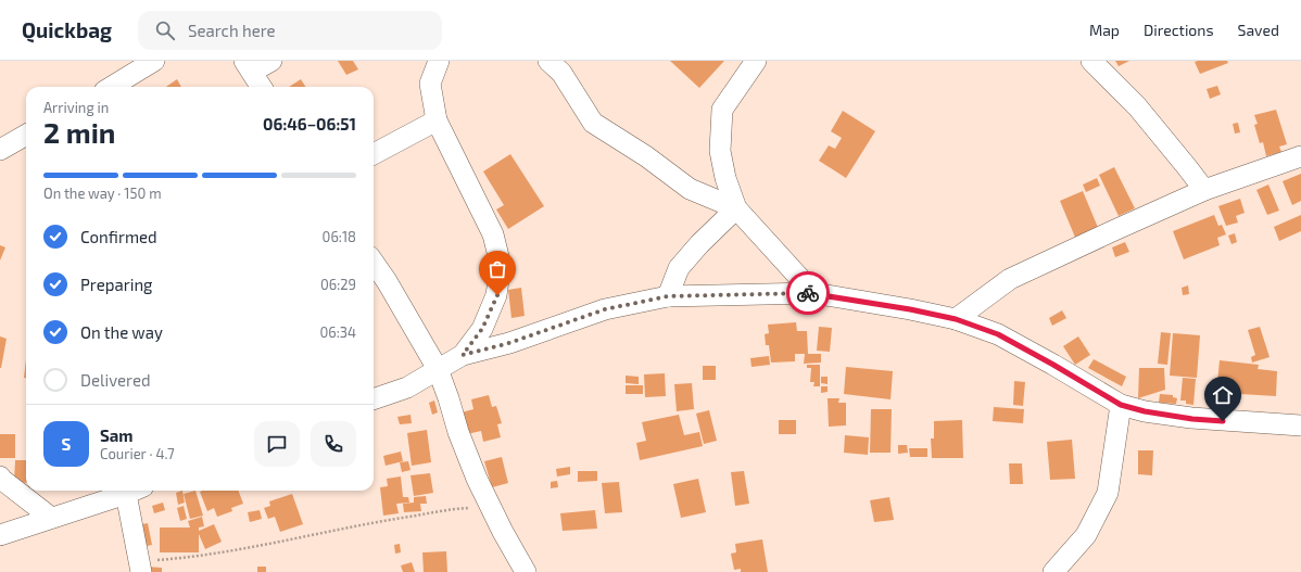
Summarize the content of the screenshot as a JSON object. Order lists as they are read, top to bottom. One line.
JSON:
{"page":{"header":"Quickbag","search":"Search here","nav":["Map","Directions","Saved"],"heading":["2 min","Arriving in","06:46–06:51"],"panel":["Sam","Courier · 4.7"],"bar":"On the way · 150 m","list":[["Confirmed","06:18"],["Preparing","06:29"],["On the way","06:34"],"Delivered"],"round":"S"}}
